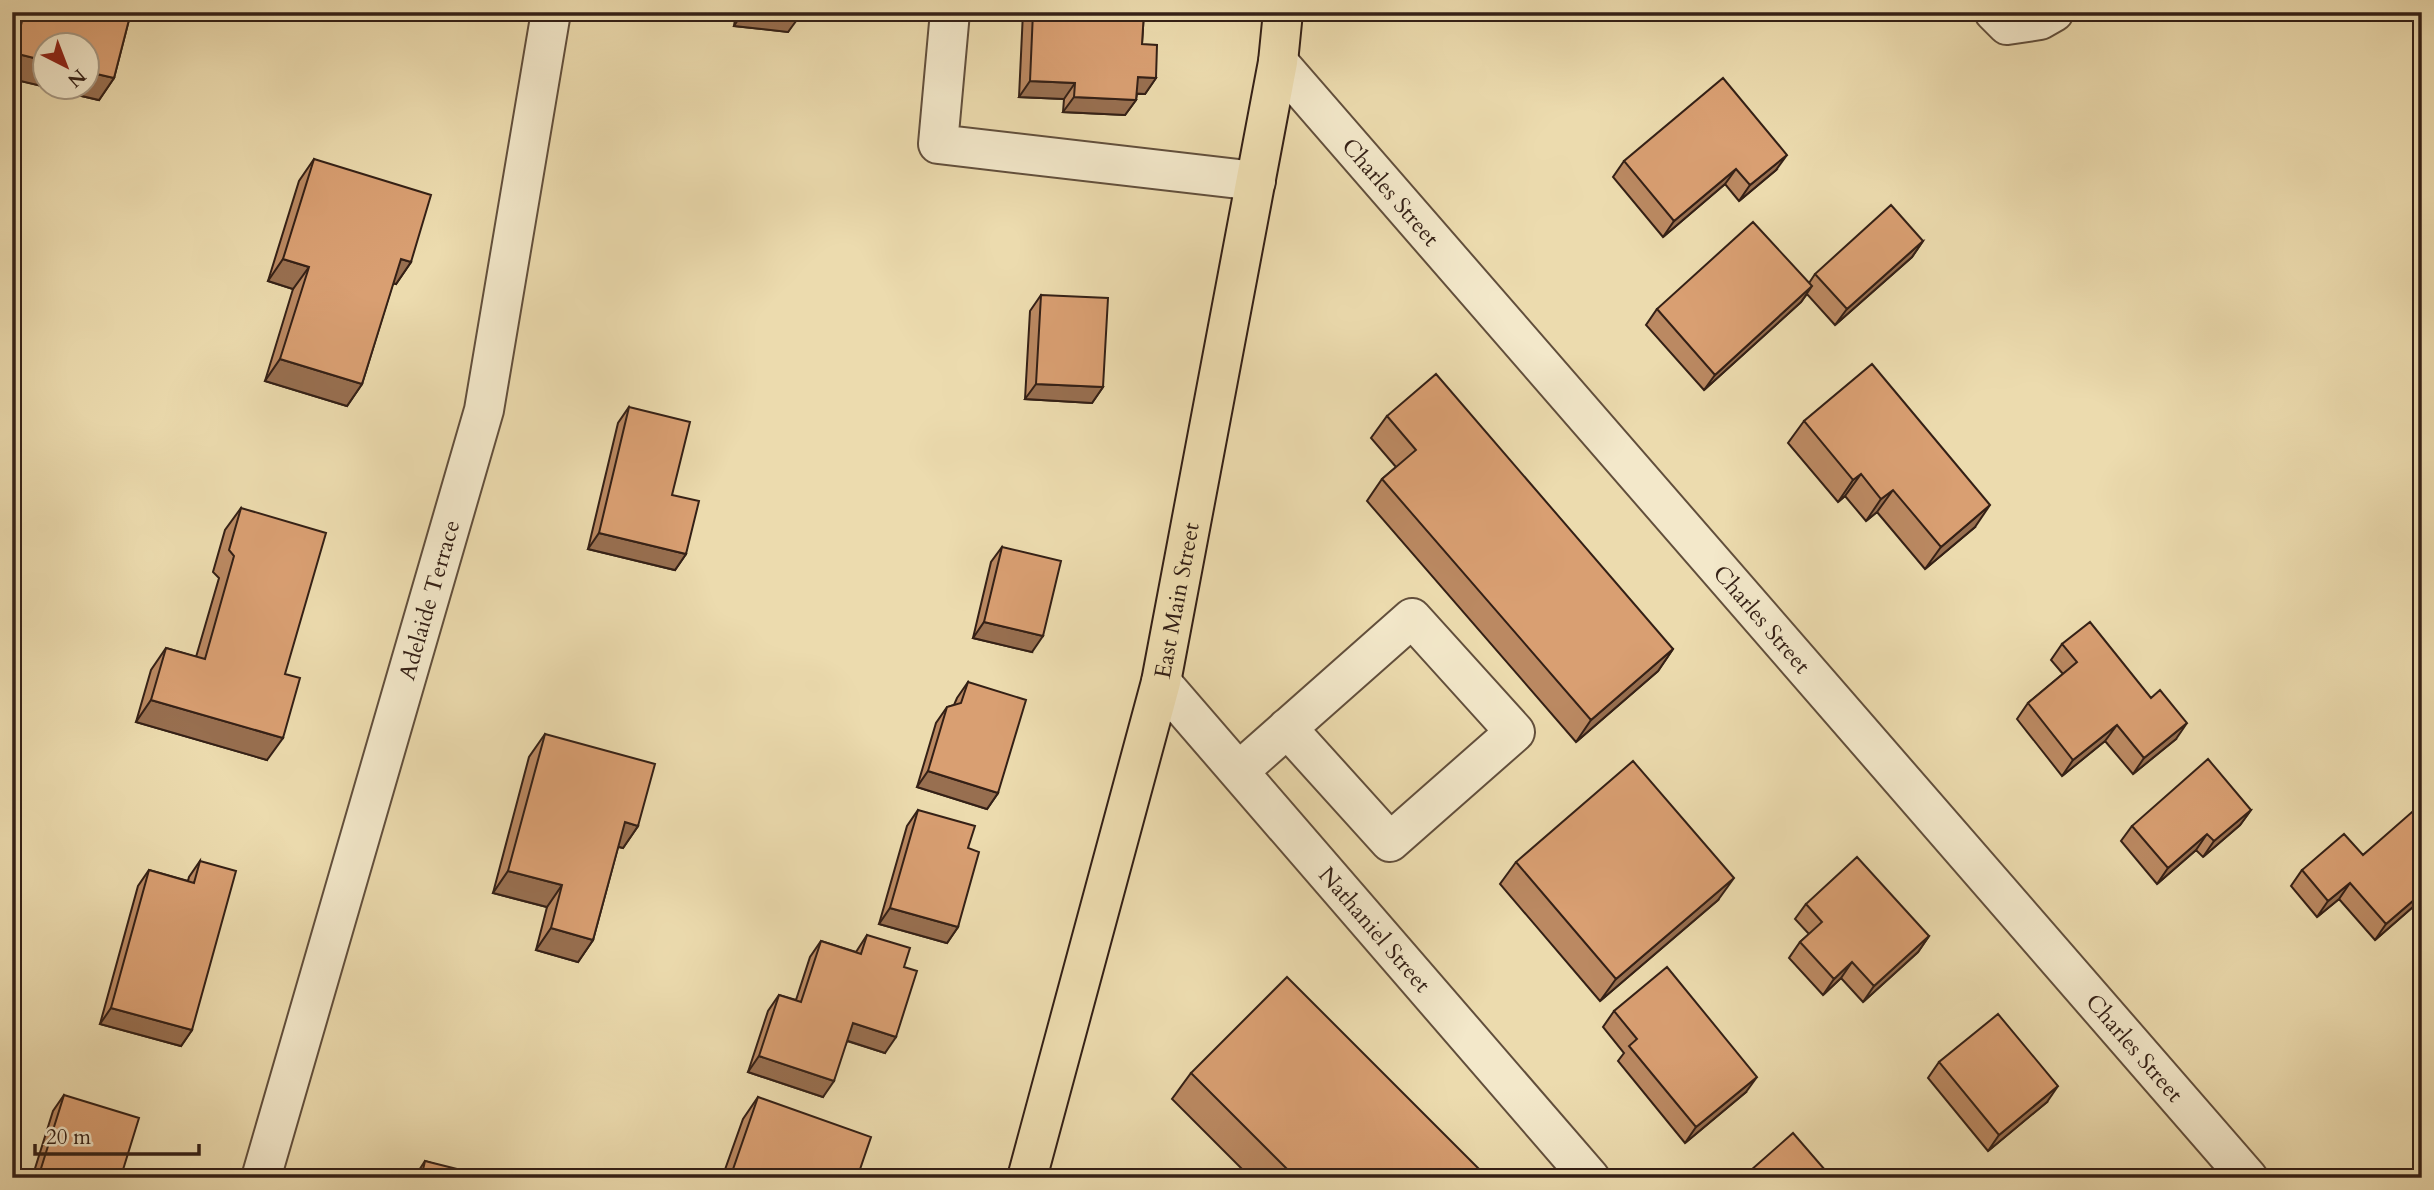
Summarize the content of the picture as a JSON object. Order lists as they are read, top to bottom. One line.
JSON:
{"streets":{"highway":["East Main Street"],"street":["Charles Street","Adelaide Terrace","Nathaniel Street"]},"crossings":[["Charles Street","East Main Street"],["East Main Street","Nathaniel Street"]],"scale_bar":"20 m","north":"bottom right"}
